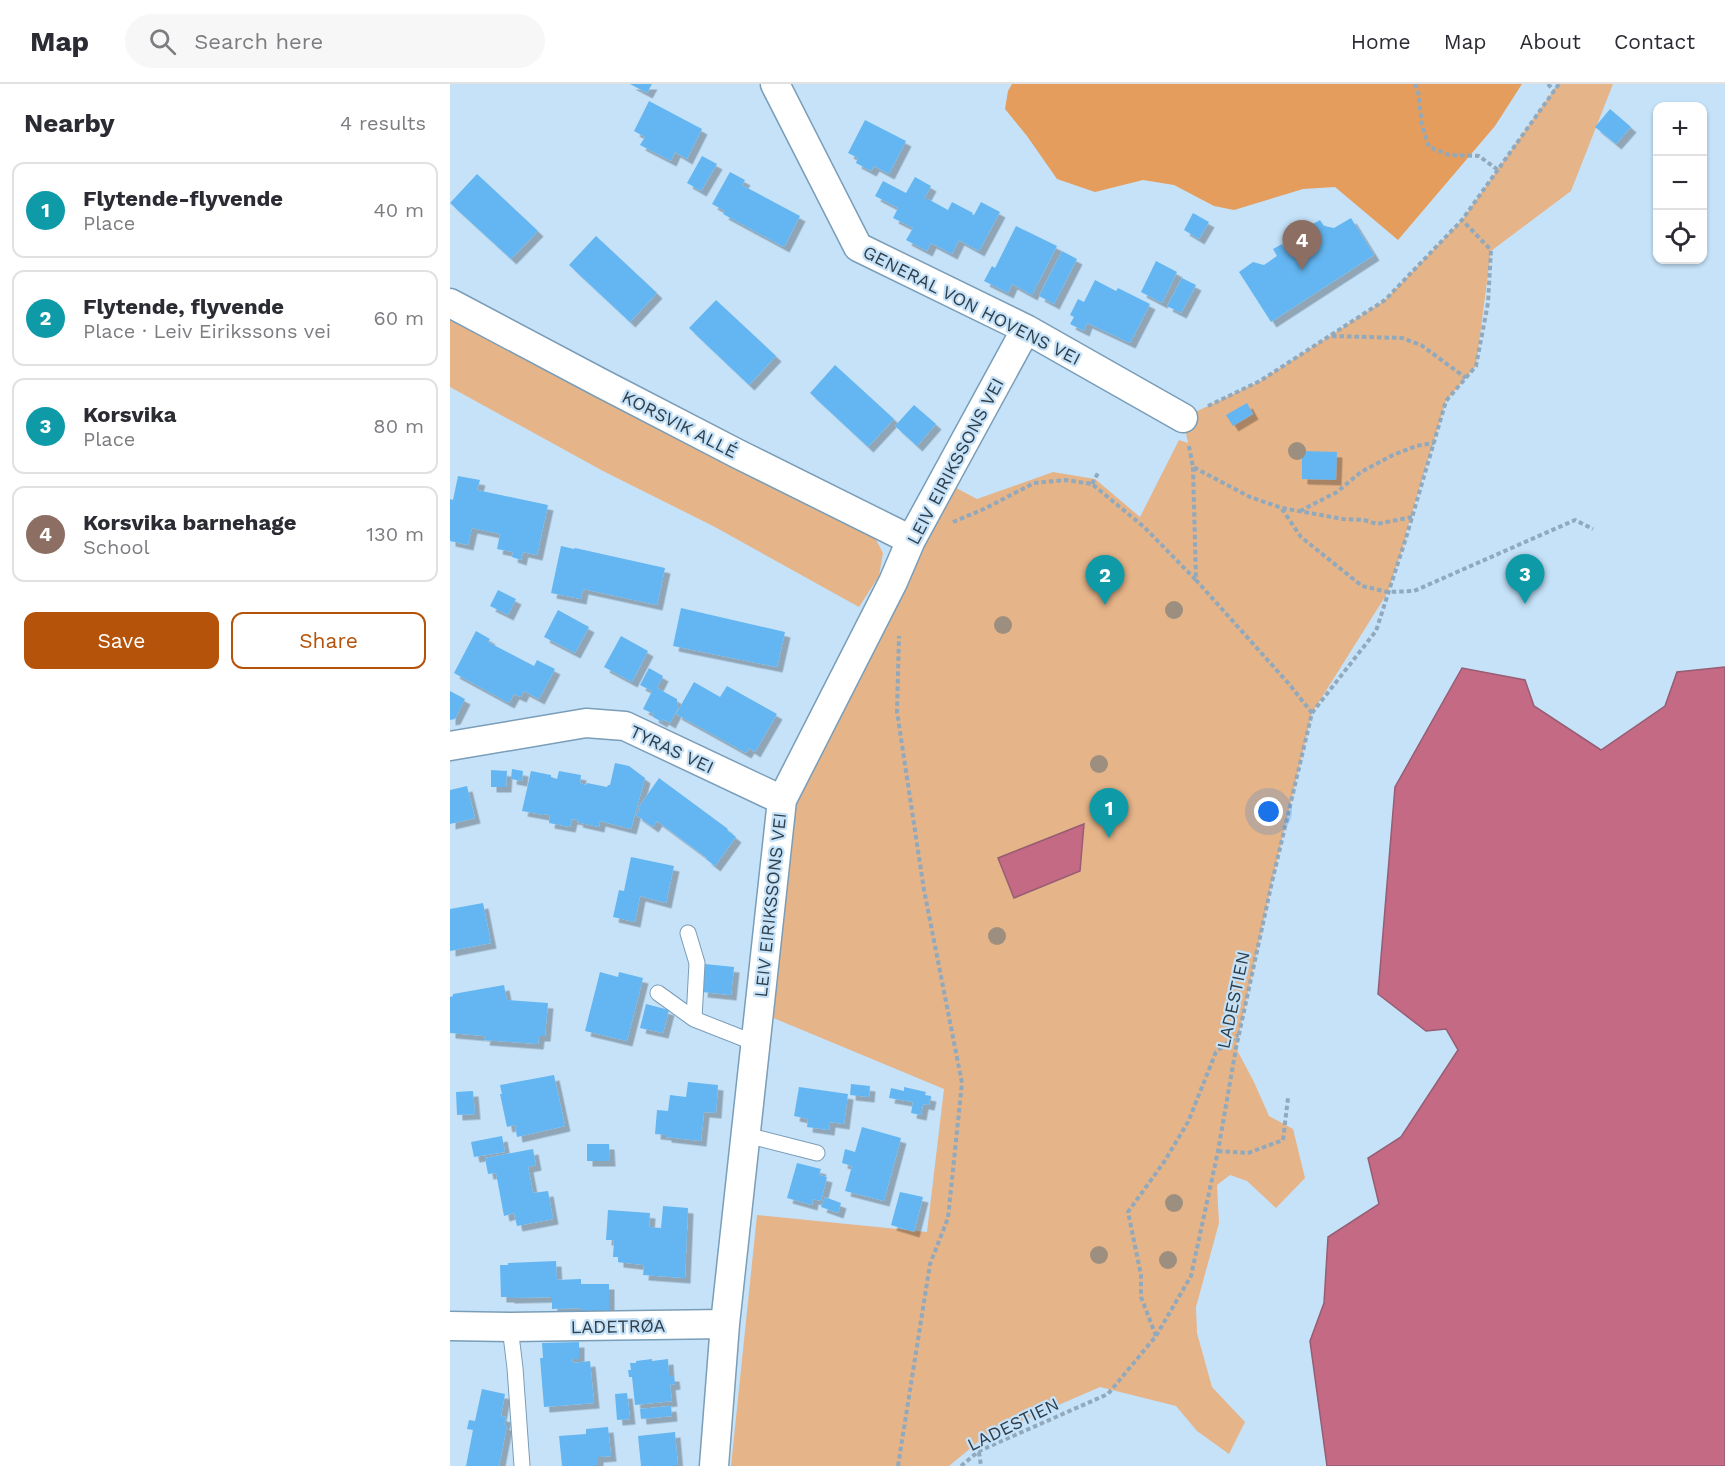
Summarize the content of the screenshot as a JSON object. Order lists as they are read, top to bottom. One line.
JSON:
{"streets":{"street":["GENERAL VON HOVENS VEI","KORSVIK ALLÉ","LEIV EIRIKSSONS VEI","TYRAS VEI","LADETRØA"],"path":["LADESTIEN"]},"crossings":[["GENERAL VON HOVENS VEI","LEIV EIRIKSSONS VEI"],["KORSVIK ALLÉ","LEIV EIRIKSSONS VEI"],["LEIV EIRIKSSONS VEI","TYRAS VEI"],["LEIV EIRIKSSONS VEI","LADETRØA"]],"page":{"header":"Map","search":"Search here","nav":["Home","Map","About","Contact"],"heading":["Nearby","4 results"],"map_buttons":["+","−"],"list":[{"mark":"1","name":"Flytende-flyvende","note":"Place","value":"40 m"},{"mark":"2","name":"Flytende, flyvende","note":"Place · Leiv Eirikssons vei","value":"60 m"},{"mark":"3","name":"Korsvika","note":"Place","value":"80 m"},{"mark":"4","name":"Korsvika barnehage","note":"School","value":"130 m"}],"pins":["4","3","2","1"],"buttons":["Save","Share"]}}
